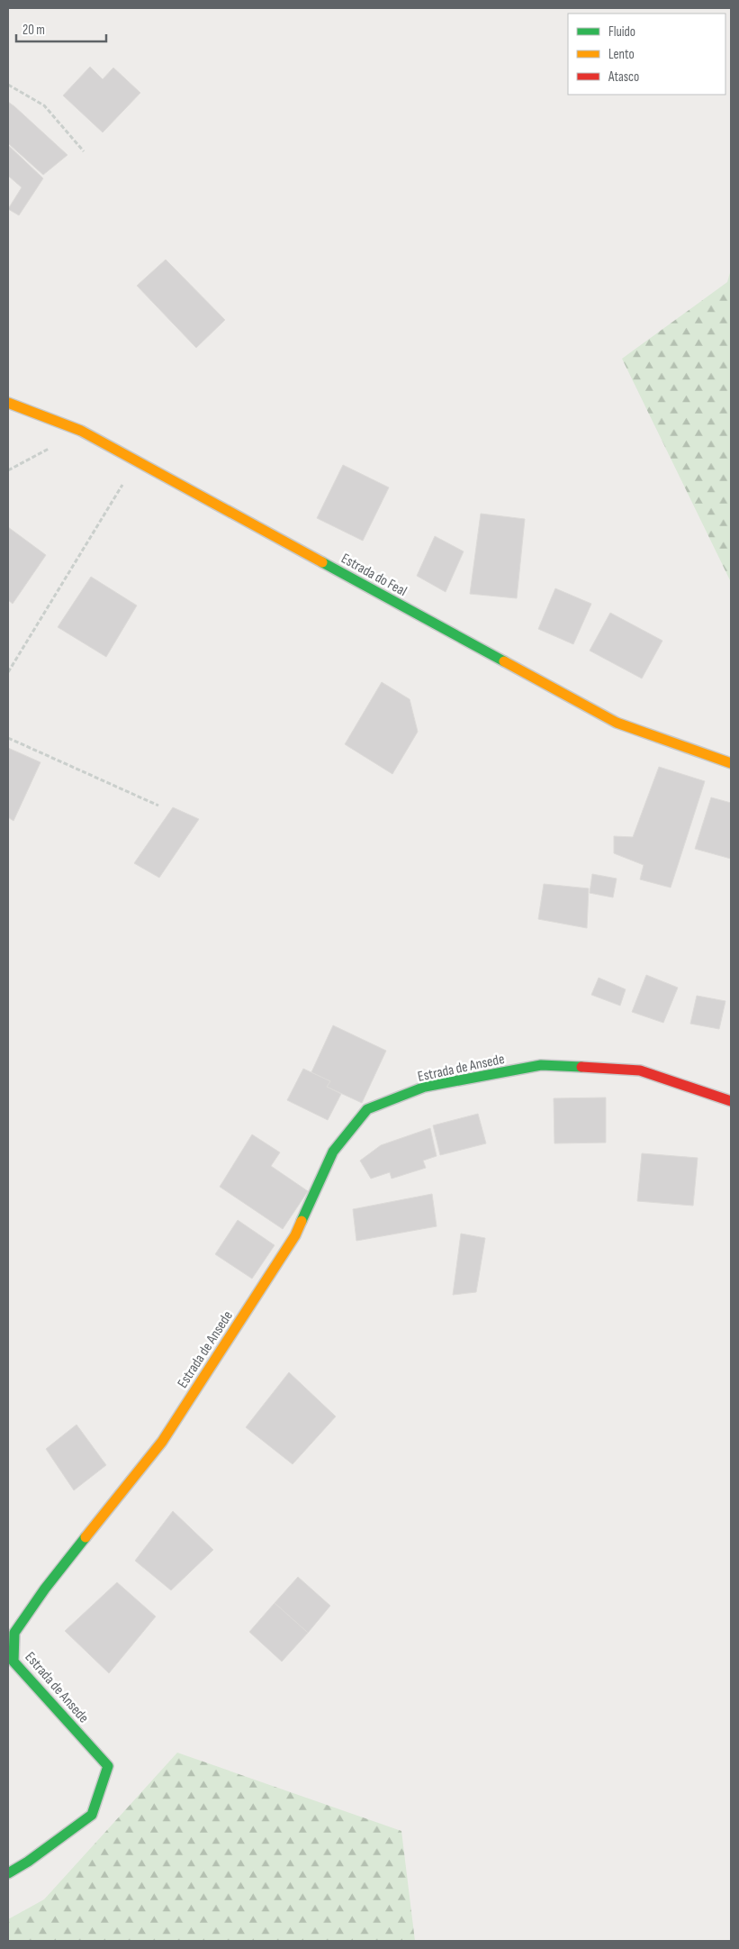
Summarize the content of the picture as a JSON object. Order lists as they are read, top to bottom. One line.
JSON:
{"streets":{"street":["Estrada do Feal","Estrada de Ansede"]},"legend":["Fluido","Lento","Atasco"],"scale_bar":"20 m"}
